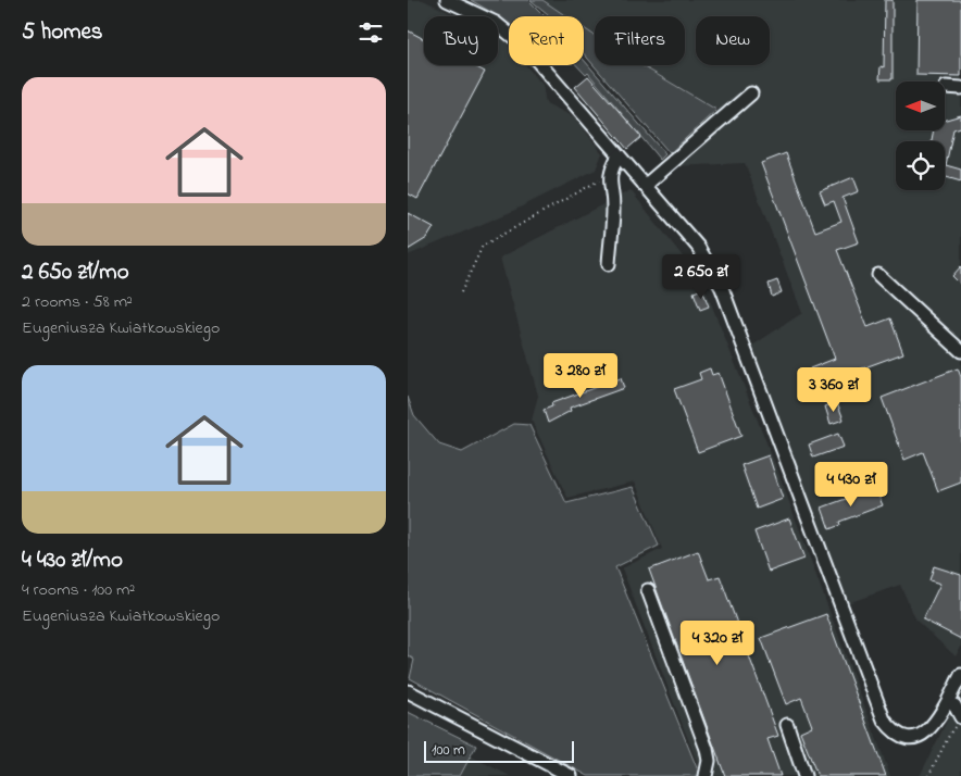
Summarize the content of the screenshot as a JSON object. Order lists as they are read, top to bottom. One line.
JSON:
{"scale_bar":"100 m","north":"left","page":{"heading":"5 homes","chip":["Buy","Rent","Filters","New"],"list":[{"name":"2 650 zł/mo","note":"2 rooms · 58 m² · Eugeniusza Kwiatkowskiego"},{"name":"4 430 zł/mo","note":"4 rooms · 100 m² · Eugeniusza Kwiatkowskiego"}],"price":["2 650 zł","3 280 zł","3 360 zł","4 430 zł","4 320 zł"],"scale":"100 m"}}
